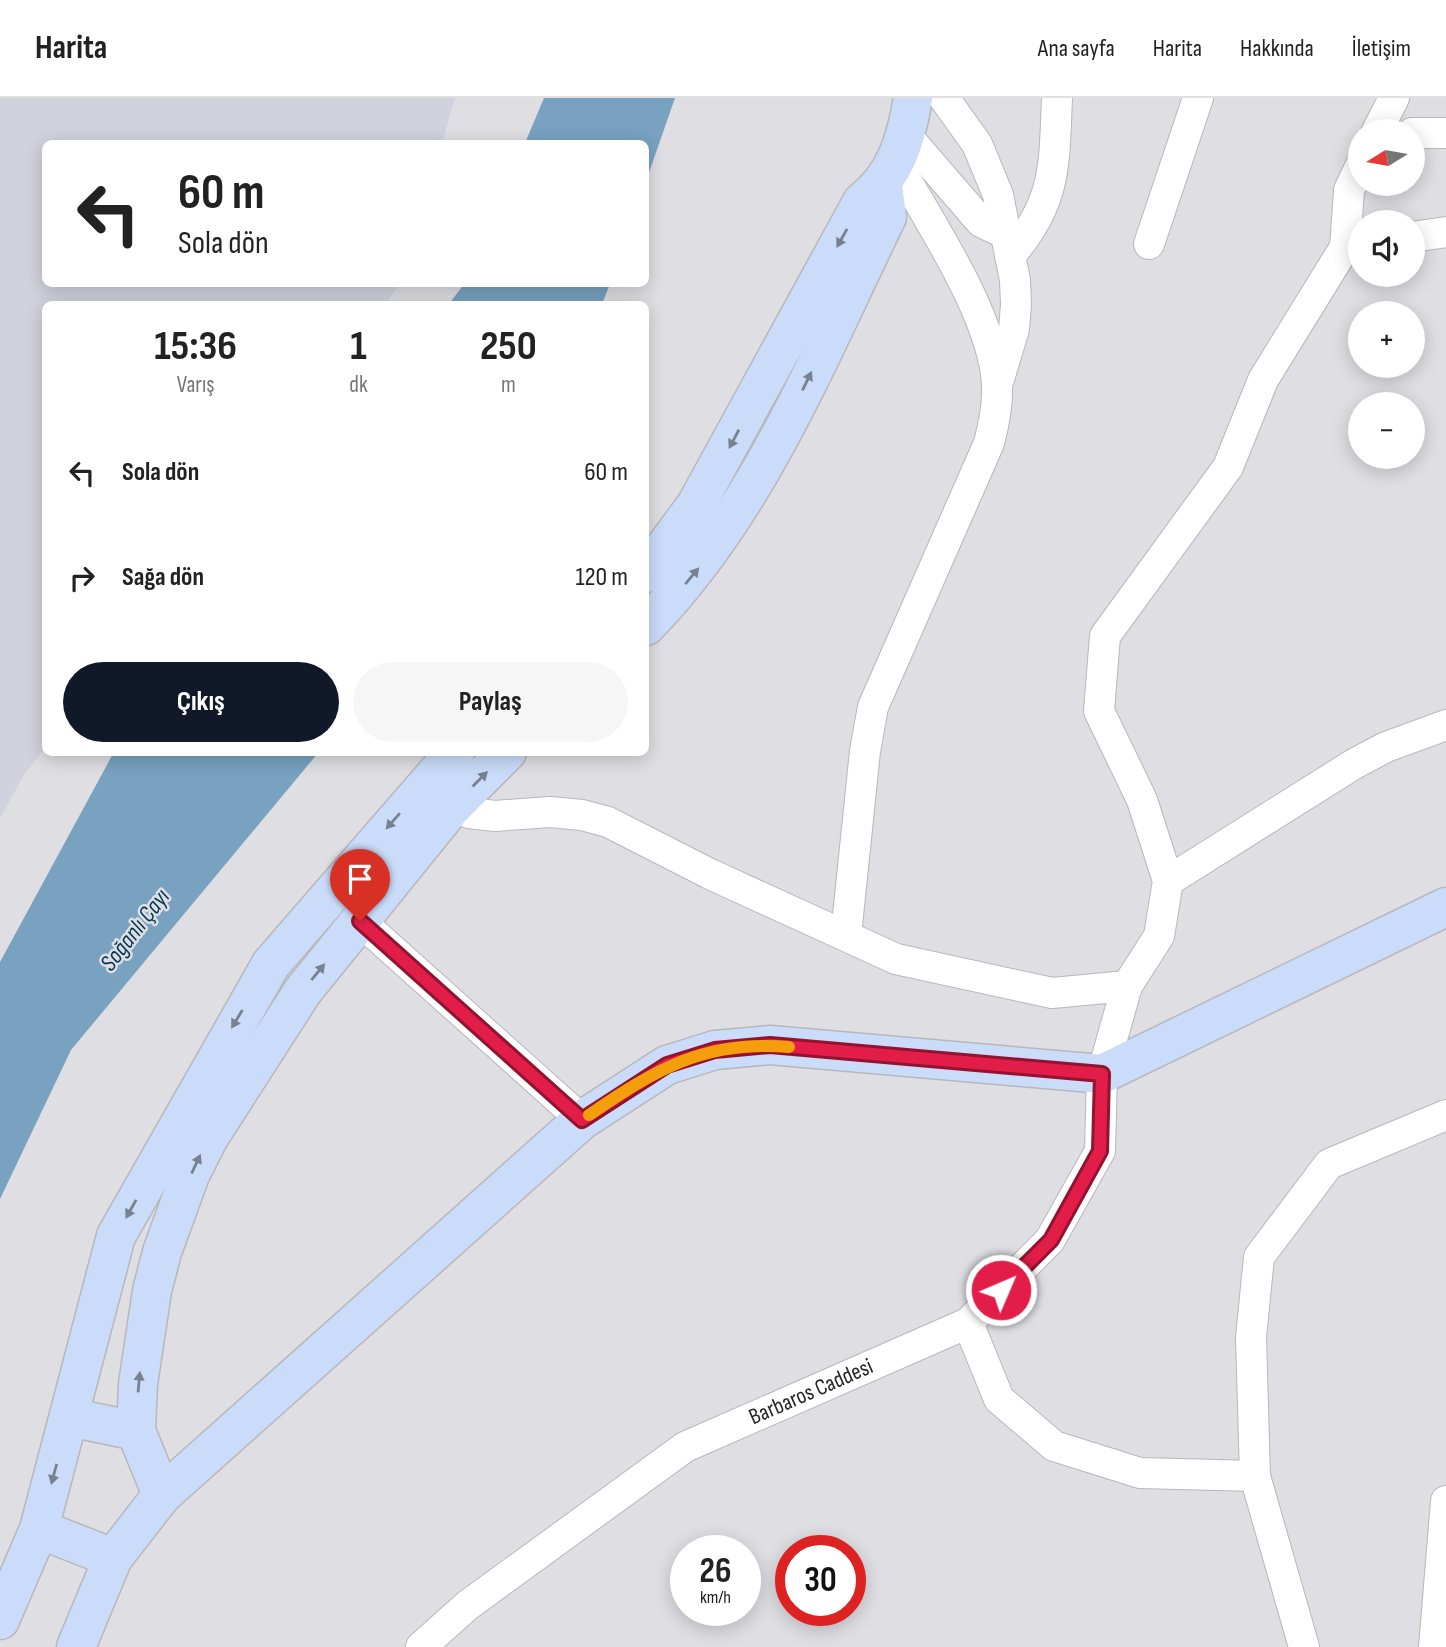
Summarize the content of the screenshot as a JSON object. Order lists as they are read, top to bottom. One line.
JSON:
{"streets":{"street":["Barbaros Caddesi"]},"water":["Soğanlı Çayı"],"north":"left","page":{"header":"Harita","nav":["Ana sayfa","Harita","Hakkında","İletişim"],"map_buttons":["+","−"],"turn":["60 m","Sola dön"],"eta":["15:36","Varış","1","dk","250","m"],"list":[{"name":"Sola dön","value":"60 m"},{"name":"Sağa dön","value":"120 m"}],"buttons":["Çıkış","Paylaş"],"speed":"26 km/h","limit":"30"}}
